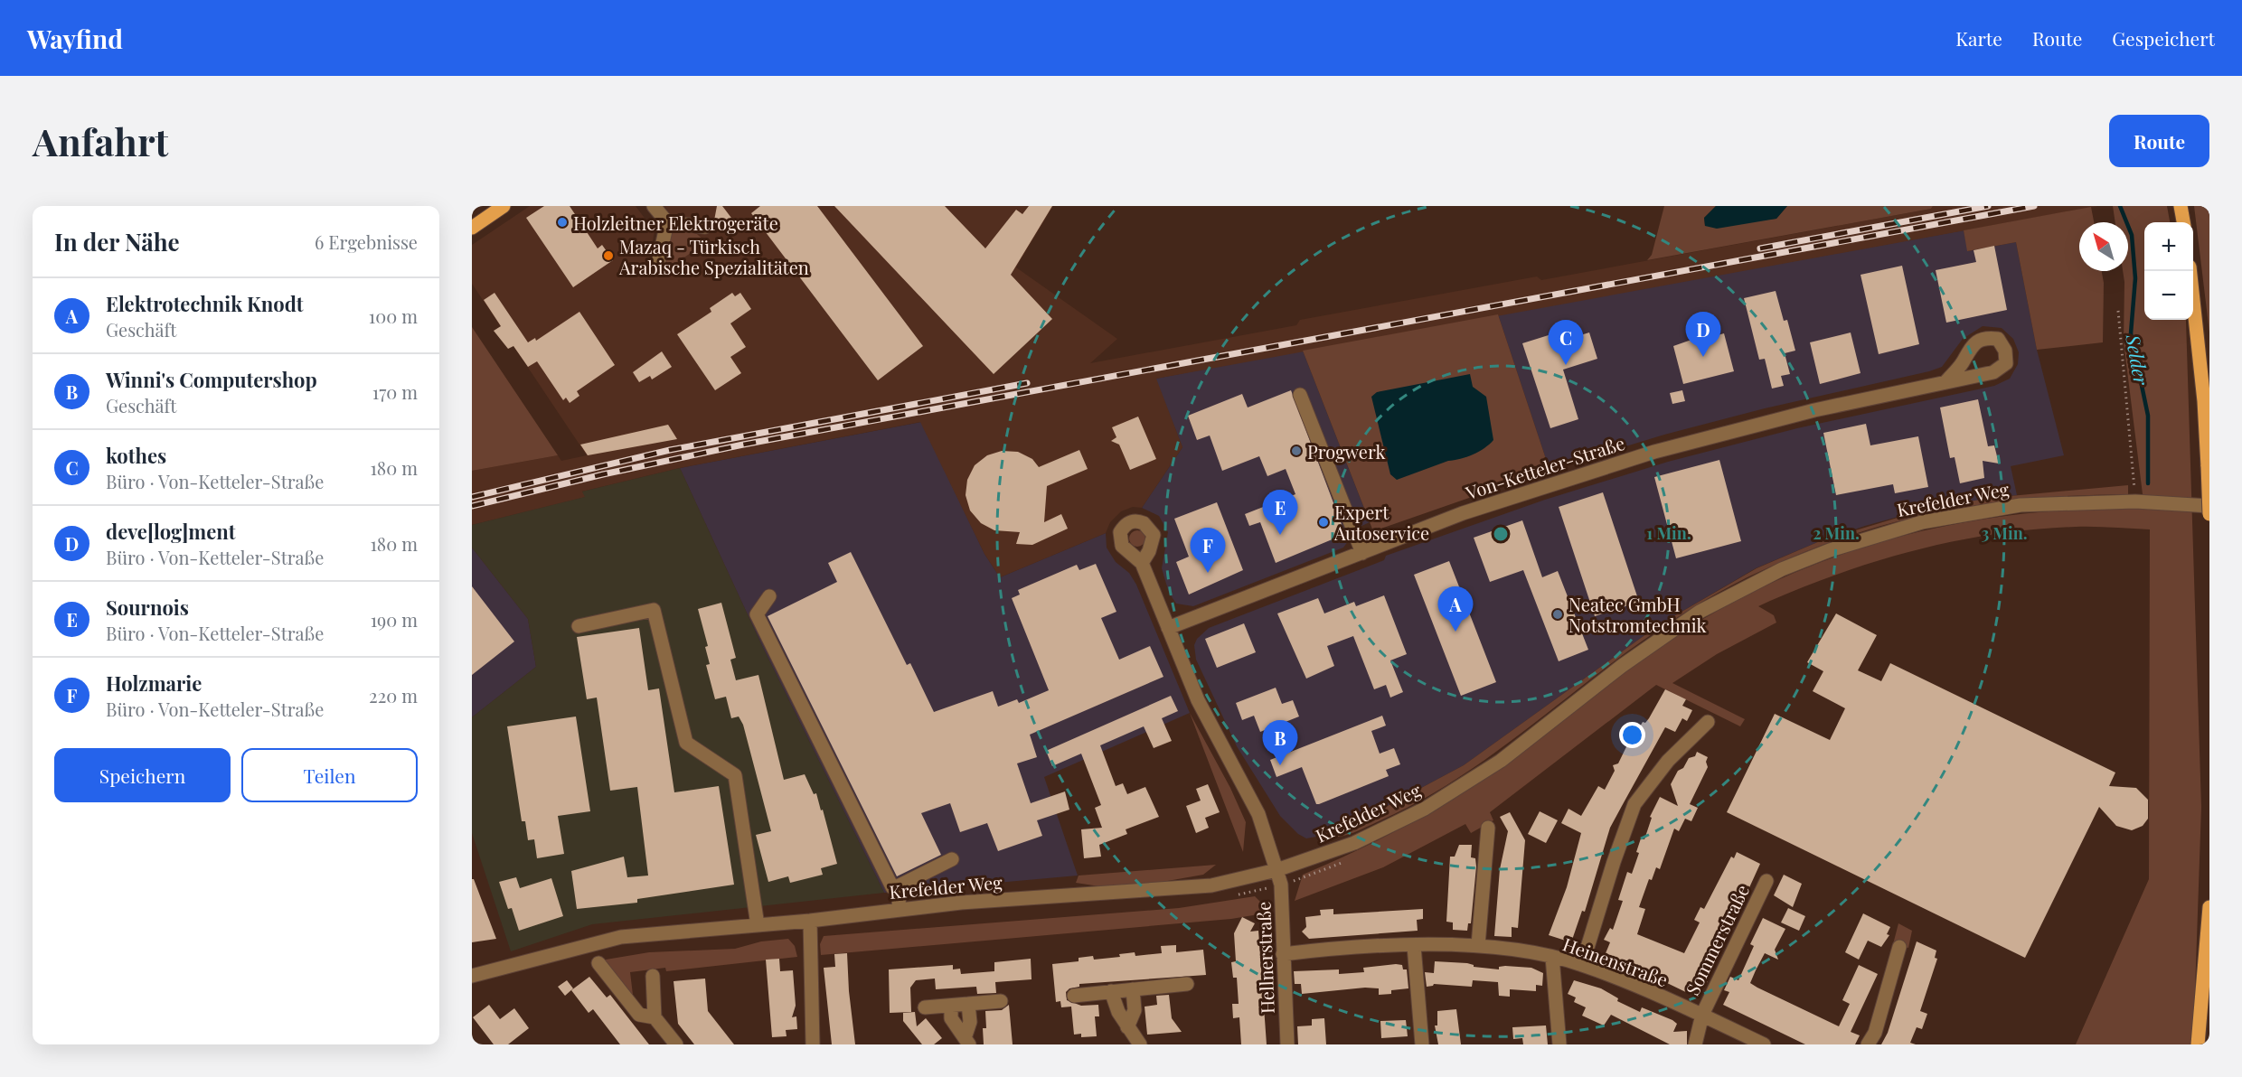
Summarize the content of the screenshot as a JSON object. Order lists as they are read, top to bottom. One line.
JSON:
{"streets":{"street":["Von-Ketteler-Straße","Krefelder Weg","Sommerstraße","Hellnerstraße","Heinenstraße"]},"crossings":[["Krefelder Weg","Hellnerstraße"],["Sommerstraße","Heinenstraße"],["Hellnerstraße","Heinenstraße"]],"water":["Selder"],"places":["Holzleitner Elektrogeräte","Mazaq - Türkisch Arabische Spezialitäten","Progwerk","Expert Autoservice","Neatec GmbH Notstromtechnik"],"north":"top left","page":{"header":"Wayfind","nav":["Karte","Route","Gespeichert"],"buttons":["Route",["Speichern","Teilen"]],"title":"Anfahrt","heading":["In der Nähe","6 Ergebnisse"],"map_buttons":["+","−"],"list":[{"mark":"A","name":"Elektrotechnik Knodt","note":"Geschäft","value":"100 m"},{"mark":"B","name":"Winni's Computershop","note":"Geschäft","value":"170 m"},{"mark":"C","name":"kothes","note":"Büro · Von-Ketteler-Straße","value":"180 m"},{"mark":"D","name":"deve[log]ment","note":"Büro · Von-Ketteler-Straße","value":"180 m"},{"mark":"E","name":"Sournois","note":"Büro · Von-Ketteler-Straße","value":"190 m"},{"mark":"F","name":"Holzmarie","note":"Büro · Von-Ketteler-Straße","value":"220 m"}],"pins":["D","C","E","F","A","B"]},"rings":["1 Min.","2 Min.","3 Min."]}
